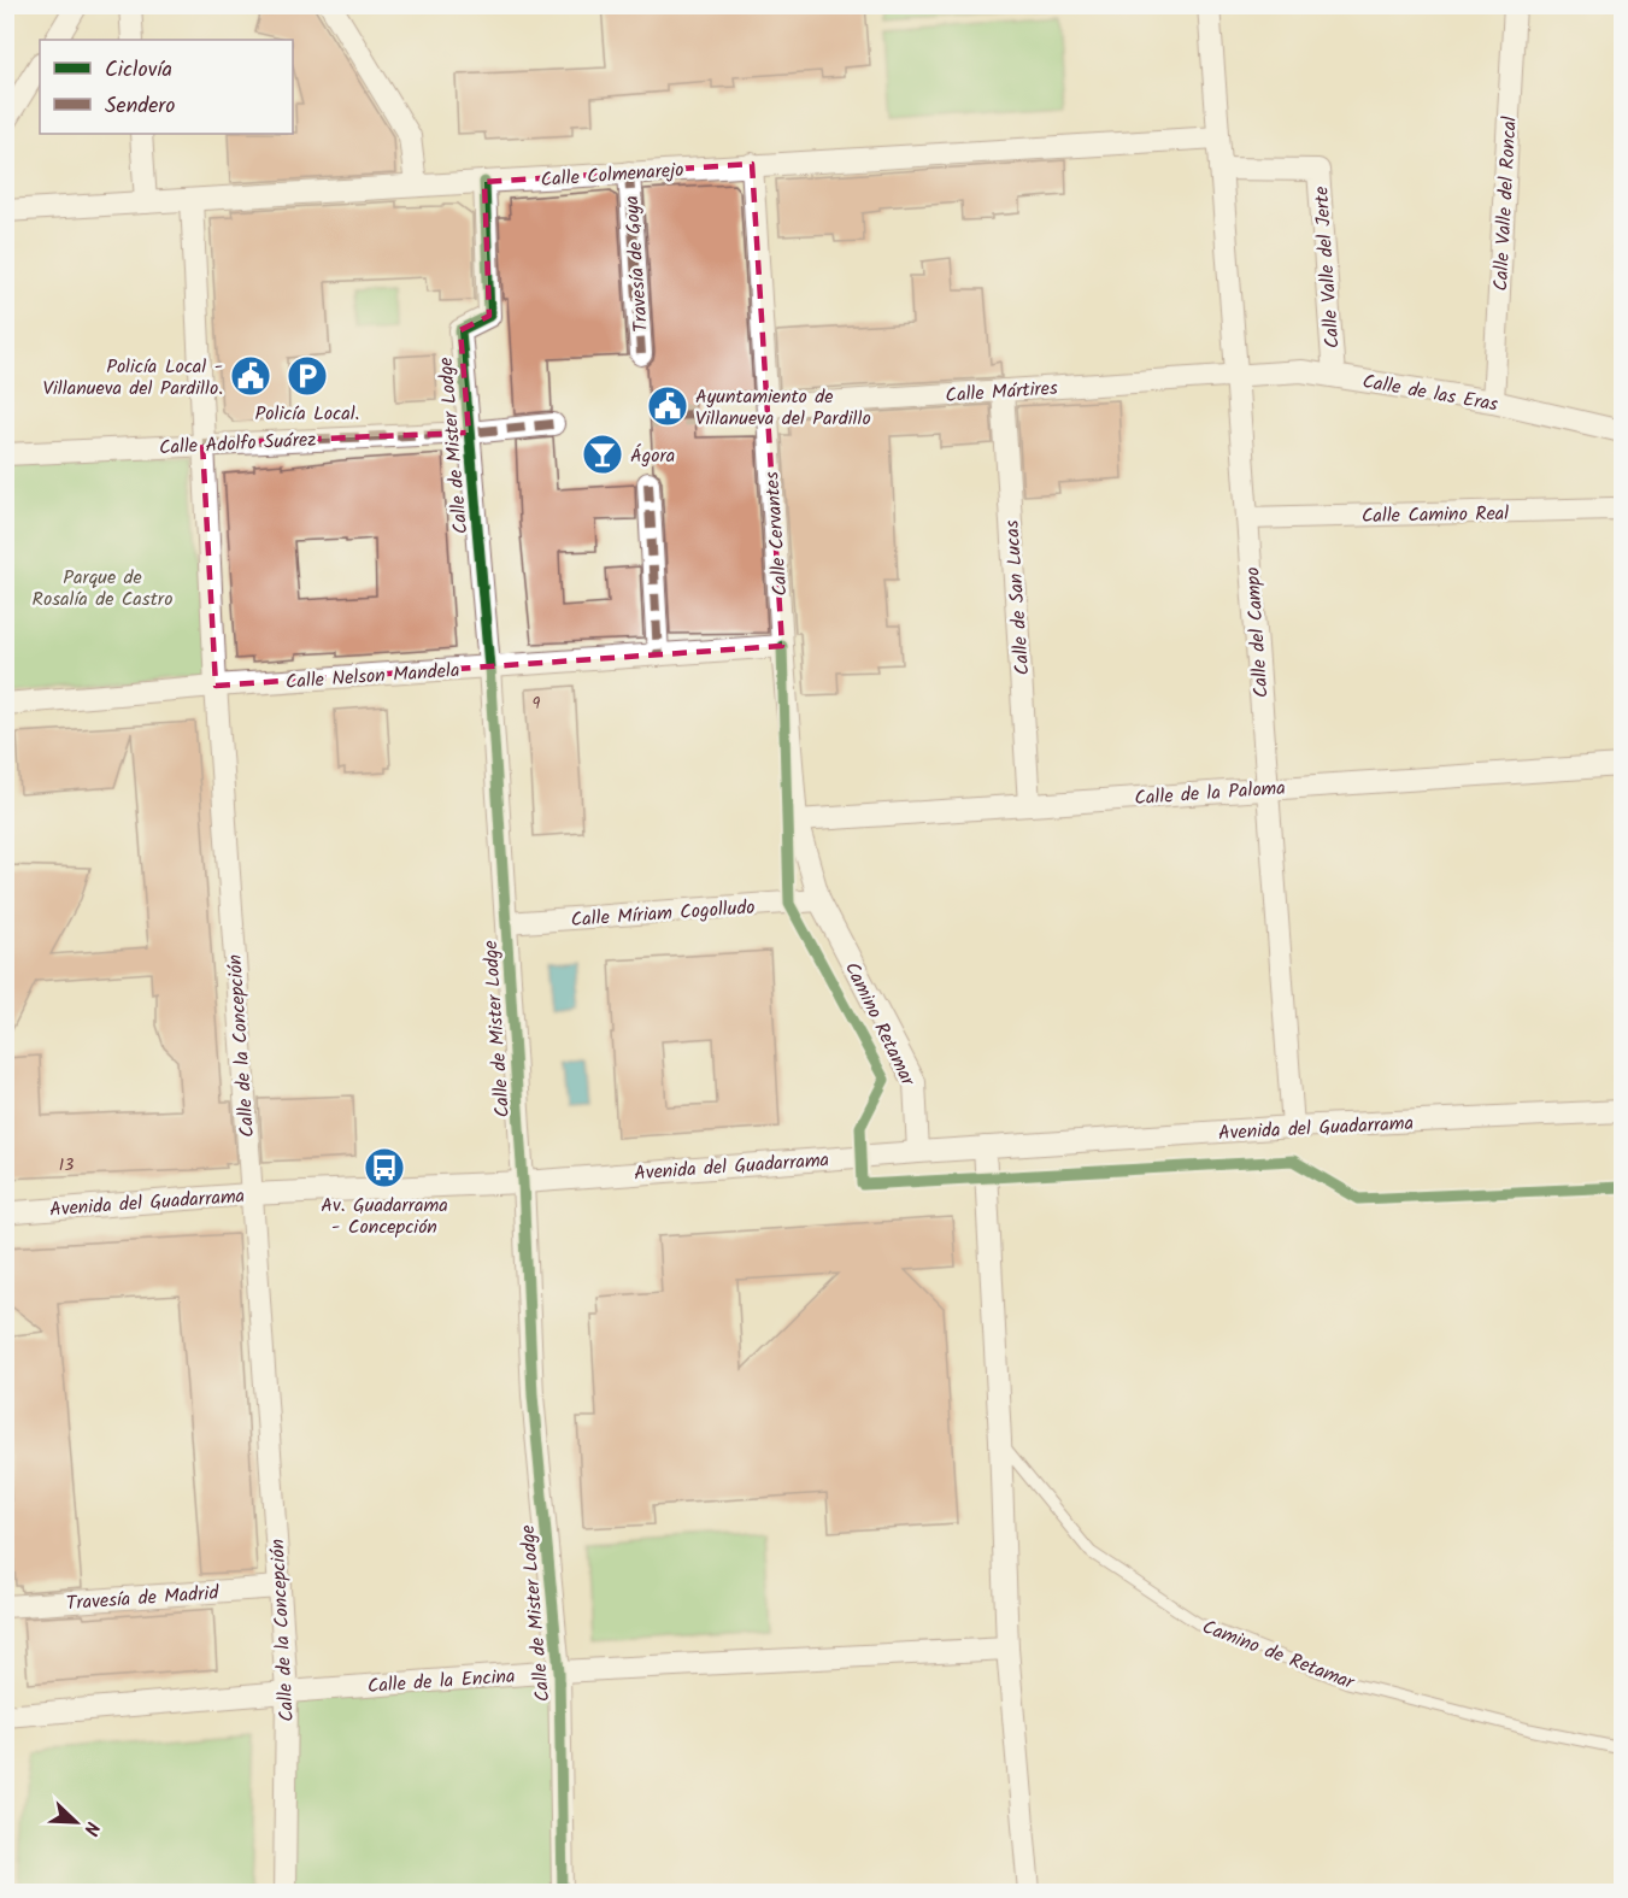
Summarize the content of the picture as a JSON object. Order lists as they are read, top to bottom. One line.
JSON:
{"streets":{"street":["Calle Colmenarejo","Calle Valle del Roncal","Travesía de Goya","Calle Valle del Jerte","Calle Mártires","Calle de las Eras","Calle Adolfo Suárez","Calle de Mister Lodge","Calle Camino Real","Calle Cervantes","Calle de San Lucas","Calle del Campo","Calle Nelson Mandela","Calle de la Paloma","Calle Míriam Cogolludo","Camino Retamar","Calle de la Concepción","Avenida del Guadarrama","Travesía de Madrid","Calle de la Encina"],"lane":["Camino de Retamar"]},"crossings":[["Calle Colmenarejo","Travesía de Goya"],["Calle Colmenarejo","Calle de Mister Lodge"],["Calle Colmenarejo","Calle Cervantes"],["Calle Colmenarejo","Calle del Campo"],["Calle Colmenarejo","Calle de la Concepción"],["Calle Valle del Roncal","Calle de las Eras"],["Calle Valle del Jerte","Calle de las Eras"],["Calle Valle del Jerte","Calle del Campo"],["Calle Mártires","Calle de las Eras"],["Calle Mártires","Calle Cervantes"],["Calle Mártires","Calle de San Lucas"],["Calle Mártires","Calle del Campo"],["Calle de las Eras","Calle del Campo"],["Calle Adolfo Suárez","Calle de Mister Lodge"],["Calle Adolfo Suárez","Calle de la Concepción"],["Calle de Mister Lodge","Calle Nelson Mandela"],["Calle de Mister Lodge","Calle Míriam Cogolludo"],["Calle de Mister Lodge","Avenida del Guadarrama"],["Calle de Mister Lodge","Calle de la Encina"],["Calle Camino Real","Calle del Campo"],["Calle Cervantes","Calle Nelson Mandela"],["Calle Cervantes","Calle de la Paloma"],["Calle Cervantes","Calle Míriam Cogolludo"],["Calle Cervantes","Camino Retamar"],["Calle de San Lucas","Calle de la Paloma"],["Calle del Campo","Calle de la Paloma"],["Calle del Campo","Avenida del Guadarrama"],["Calle Nelson Mandela","Calle de la Concepción"],["Calle Míriam Cogolludo","Camino Retamar"],["Camino Retamar","Avenida del Guadarrama"],["Calle de la Concepción","Avenida del Guadarrama"],["Calle de la Concepción","Travesía de Madrid"],["Calle de la Concepción","Calle de la Encina"]],"parks":["Parque de Rosalía de Castro"],"places":{"public building":["Policía Local - Villanueva del Pardillo.","Ayuntamiento de Villanueva del Pardillo"],"parking":["Policía Local."],"bar":["Ágora"],"bus stop":["Av. Guadarrama - Concepción"]},"house_numbers":["9","13"],"legend":["Ciclovía","Sendero"],"north":"bottom right"}
